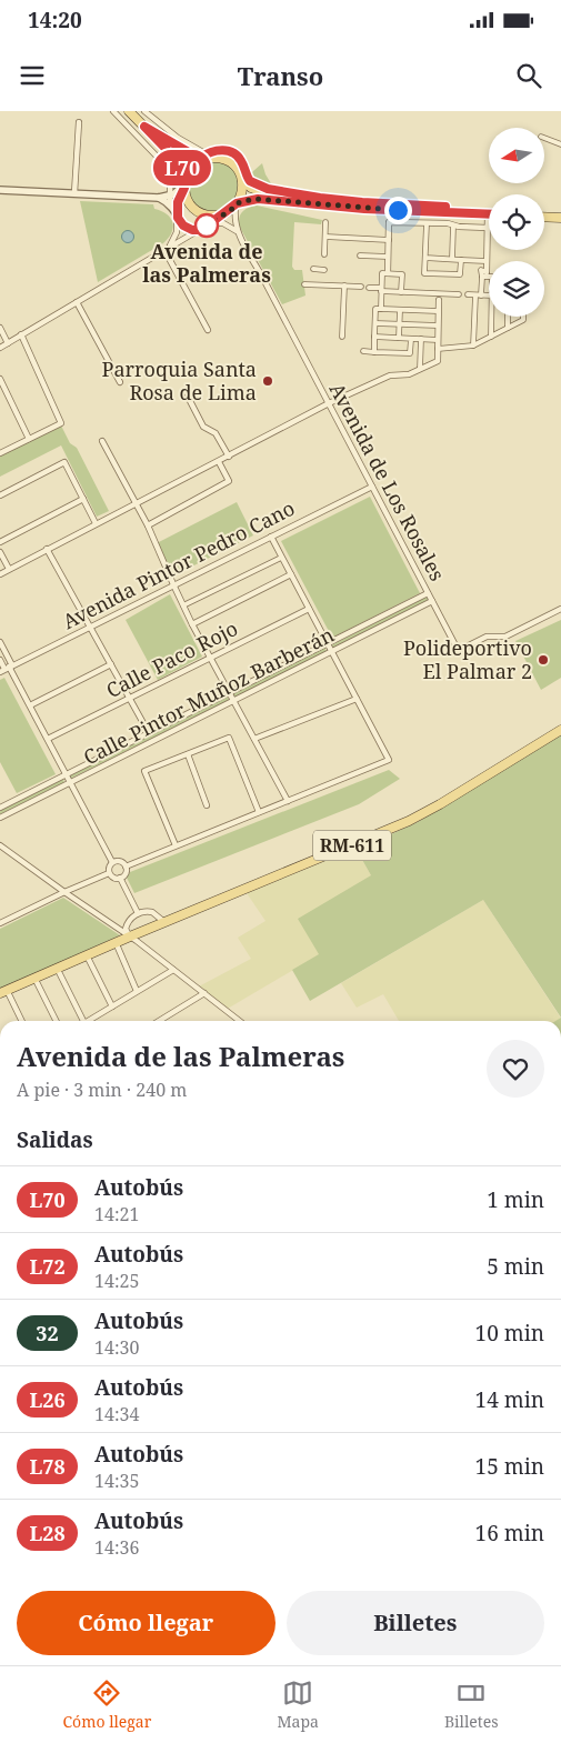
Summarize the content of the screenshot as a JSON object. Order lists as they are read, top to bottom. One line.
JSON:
{"streets":{"main road":["RM-611"],"street":["Avenida de Los Rosales","Avenida Pintor Pedro Cano","Calle Paco Rojo","Calle Pintor Muñoz Barberán"]},"crossings":[["Avenida de Los Rosales","Avenida Pintor Pedro Cano"],["Avenida de Los Rosales","Calle Pintor Muñoz Barberán"]],"places":["Avenida de las Palmeras","Parroquia Santa Rosa de Lima","Polideportivo El Palmar 2"],"lines":["bus line L70"],"north":"left","page":{"status":"14:20","header":"Transo","on_map":"L70","heading":[["Avenida de las Palmeras","A pie · 3 min · 240 m"],"Salidas"],"list":[{"mark":"L70","name":"Autobús","note":"14:21","value":"1 min"},{"mark":"L72","name":"Autobús","note":"14:25","value":"5 min"},{"mark":"32","name":"Autobús","note":"14:30","value":"10 min"},{"mark":"L26","name":"Autobús","note":"14:34","value":"14 min"},{"mark":"L78","name":"Autobús","note":"14:35","value":"15 min"},{"mark":"L28","name":"Autobús","note":"14:36","value":"16 min"}],"buttons":["Cómo llegar","Billetes"],"tabs":["Cómo llegar","Mapa","Billetes"]}}
